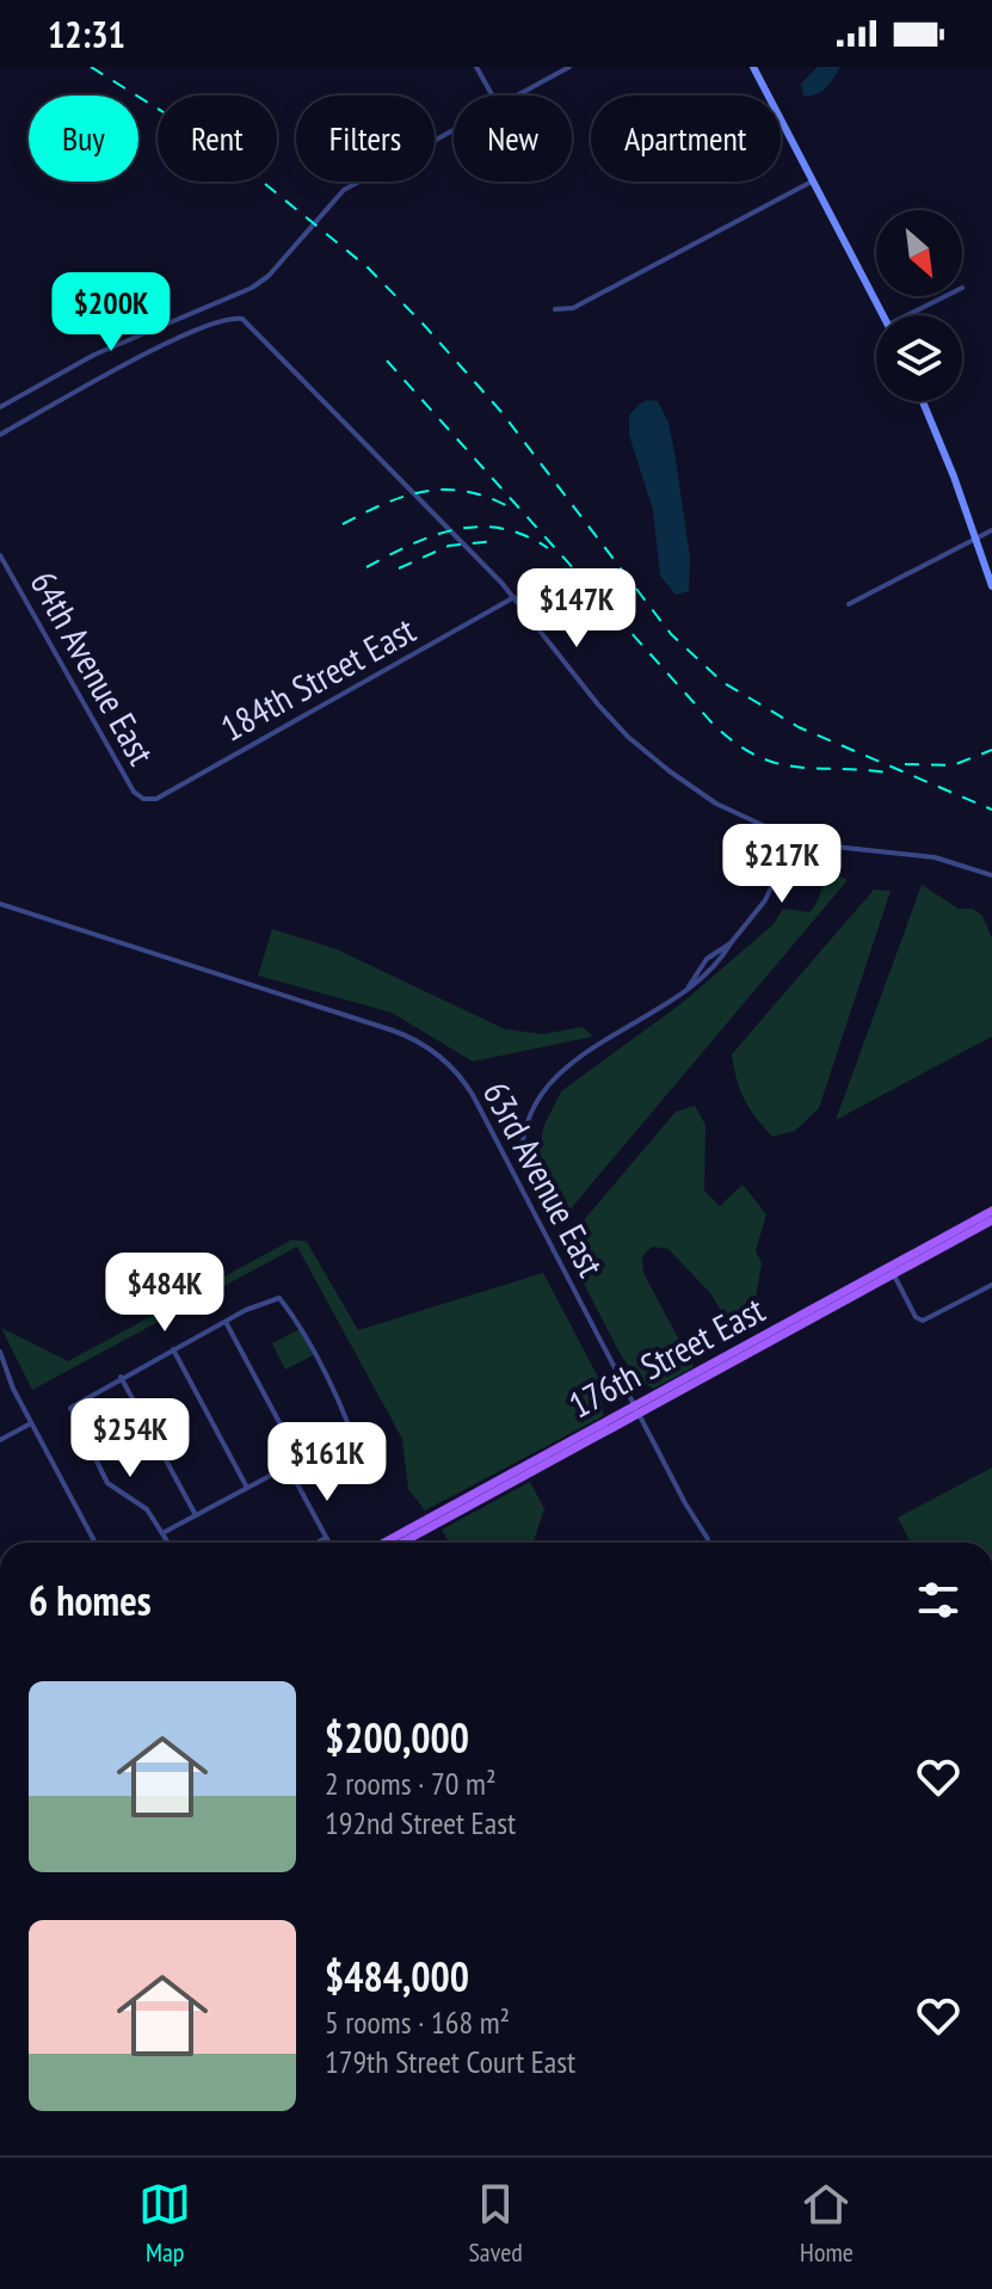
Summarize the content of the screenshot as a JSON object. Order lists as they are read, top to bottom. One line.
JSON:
{"streets":{"main road":["176th Street East"],"street":["64th Avenue East","184th Street East","63rd Avenue East"]},"crossings":[["64th Avenue East","184th Street East"],["63rd Avenue East","176th Street East"]],"north":"bottom right","page":{"status":"12:31","chip":["Buy","Rent","Filters","New","Apartment"],"price":["$200K","$147K","$217K","$484K","$254K","$161K"],"heading":"6 homes","list":[{"name":"$200,000","note":"2 rooms · 70 m² · 192nd Street East"},{"name":"$484,000","note":"5 rooms · 168 m² · 179th Street Court East"}],"tabs":["Map","Saved","Home"]}}
